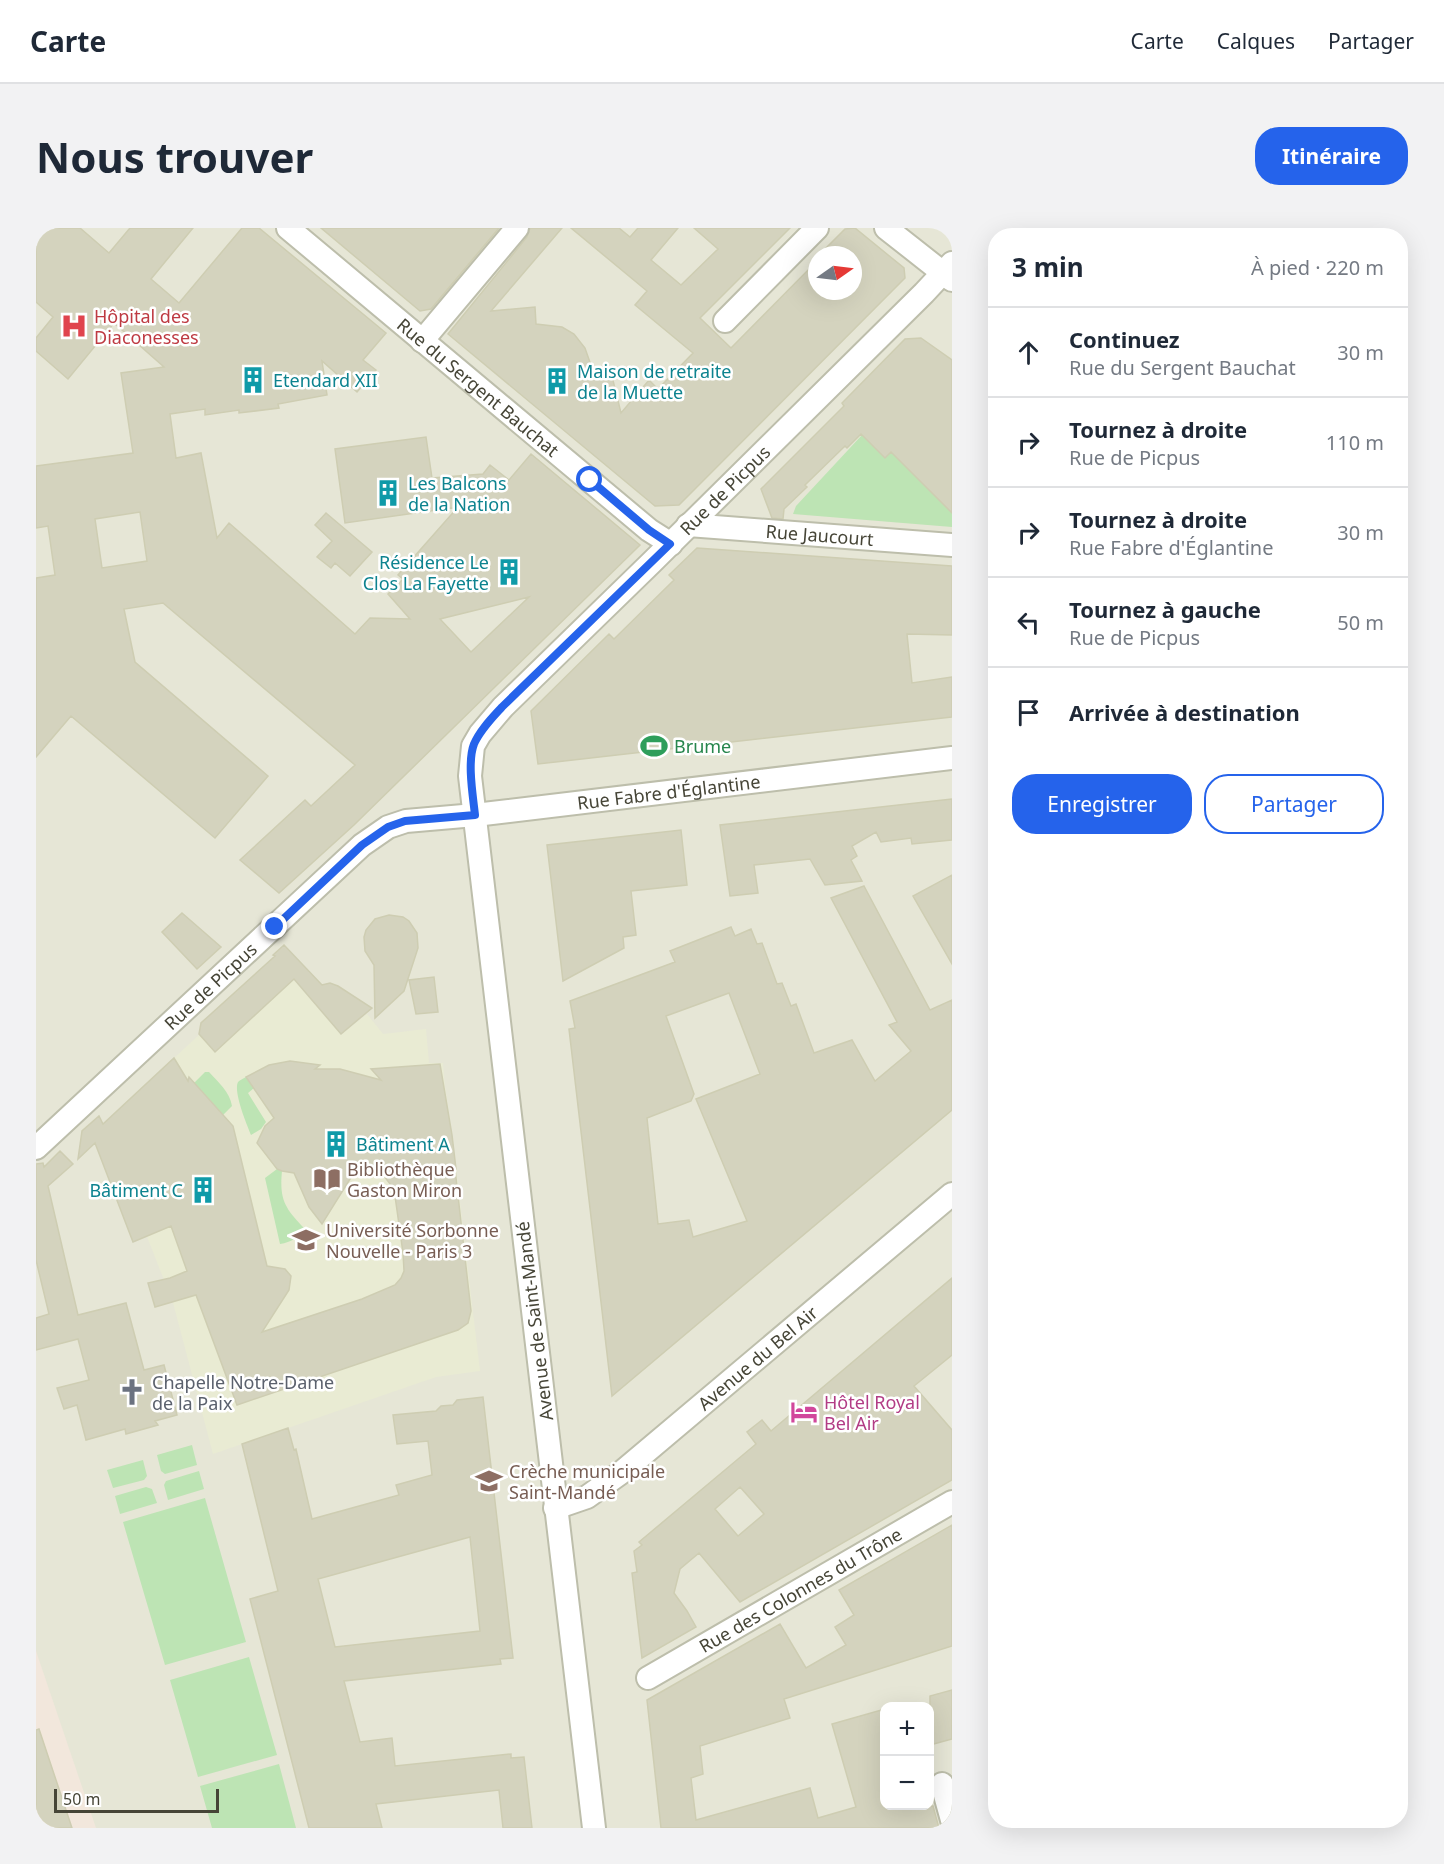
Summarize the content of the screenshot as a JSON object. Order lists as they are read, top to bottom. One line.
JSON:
{"streets":{"street":["Rue du Sergent Bauchat","Rue de Picpus","Rue Jaucourt","Rue Fabre d'Églantine","Avenue de Saint-Mandé","Avenue du Bel Air","Rue des Colonnes du Trône"]},"crossings":[["Rue du Sergent Bauchat","Rue de Picpus"],["Rue de Picpus","Rue Jaucourt"],["Rue de Picpus","Rue Fabre d'Églantine"],["Rue de Picpus","Avenue de Saint-Mandé"],["Rue Fabre d'Églantine","Avenue de Saint-Mandé"],["Avenue de Saint-Mandé","Avenue du Bel Air"]],"places":{"hospital":["Hôpital des Diaconesses"],"building":["Etendard XII","Maison de retraite de la Muette","Les Balcons de la Nation","Résidence Le Clos La Fayette","Bâtiment A","Bâtiment C"],"sports":["Brume"],"library":["Bibliothèque Gaston Miron"],"school or university":["Université Sorbonne Nouvelle - Paris 3","Crèche municipale Saint-Mandé"],"church":["Chapelle Notre-Dame de la Paix"],"hotel":["Hôtel Royal Bel Air"]},"scale_bar":"50 m","north":"right","page":{"header":"Carte","nav":["Carte","Calques","Partager"],"buttons":["Itinéraire",["Enregistrer","Partager"]],"title":"Nous trouver","heading":["3 min","À pied · 220 m"],"list":[["Continuez","Rue du Sergent Bauchat","30 m"],["Tournez à droite","Rue de Picpus","110 m"],["Tournez à droite","Rue Fabre d'Églantine","30 m"],["Tournez à gauche","Rue de Picpus","50 m"],"Arrivée à destination"],"map_buttons":["+","−"],"scale":"50 m"}}
